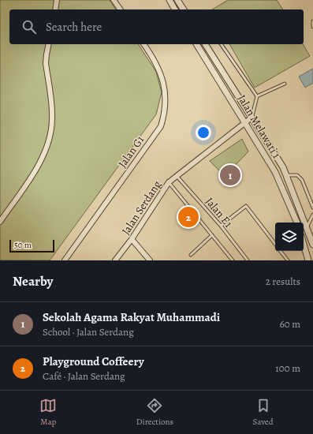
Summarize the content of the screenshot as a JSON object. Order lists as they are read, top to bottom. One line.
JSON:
{"streets":{"street":["Jalan Melawati 1","Jalan G1","Jalan Serdang"],"lane":["Jalan E1"]},"crossings":[["Jalan Melawati 1","Jalan Serdang"],["Jalan Serdang","Jalan E1"]],"scale_bar":"50 m","page":{"search":"Search here","pins":["1","2"],"scale":"50 m","heading":["Nearby","2 results"],"list":[{"mark":"1","name":"Sekolah Agama Rakyat Muhammadi","note":"School · Jalan Serdang","value":"60 m"},{"mark":"2","name":"Playground Coffeery","note":"Café · Jalan Serdang","value":"100 m"}],"nav":["Map","Directions","Saved"]}}
